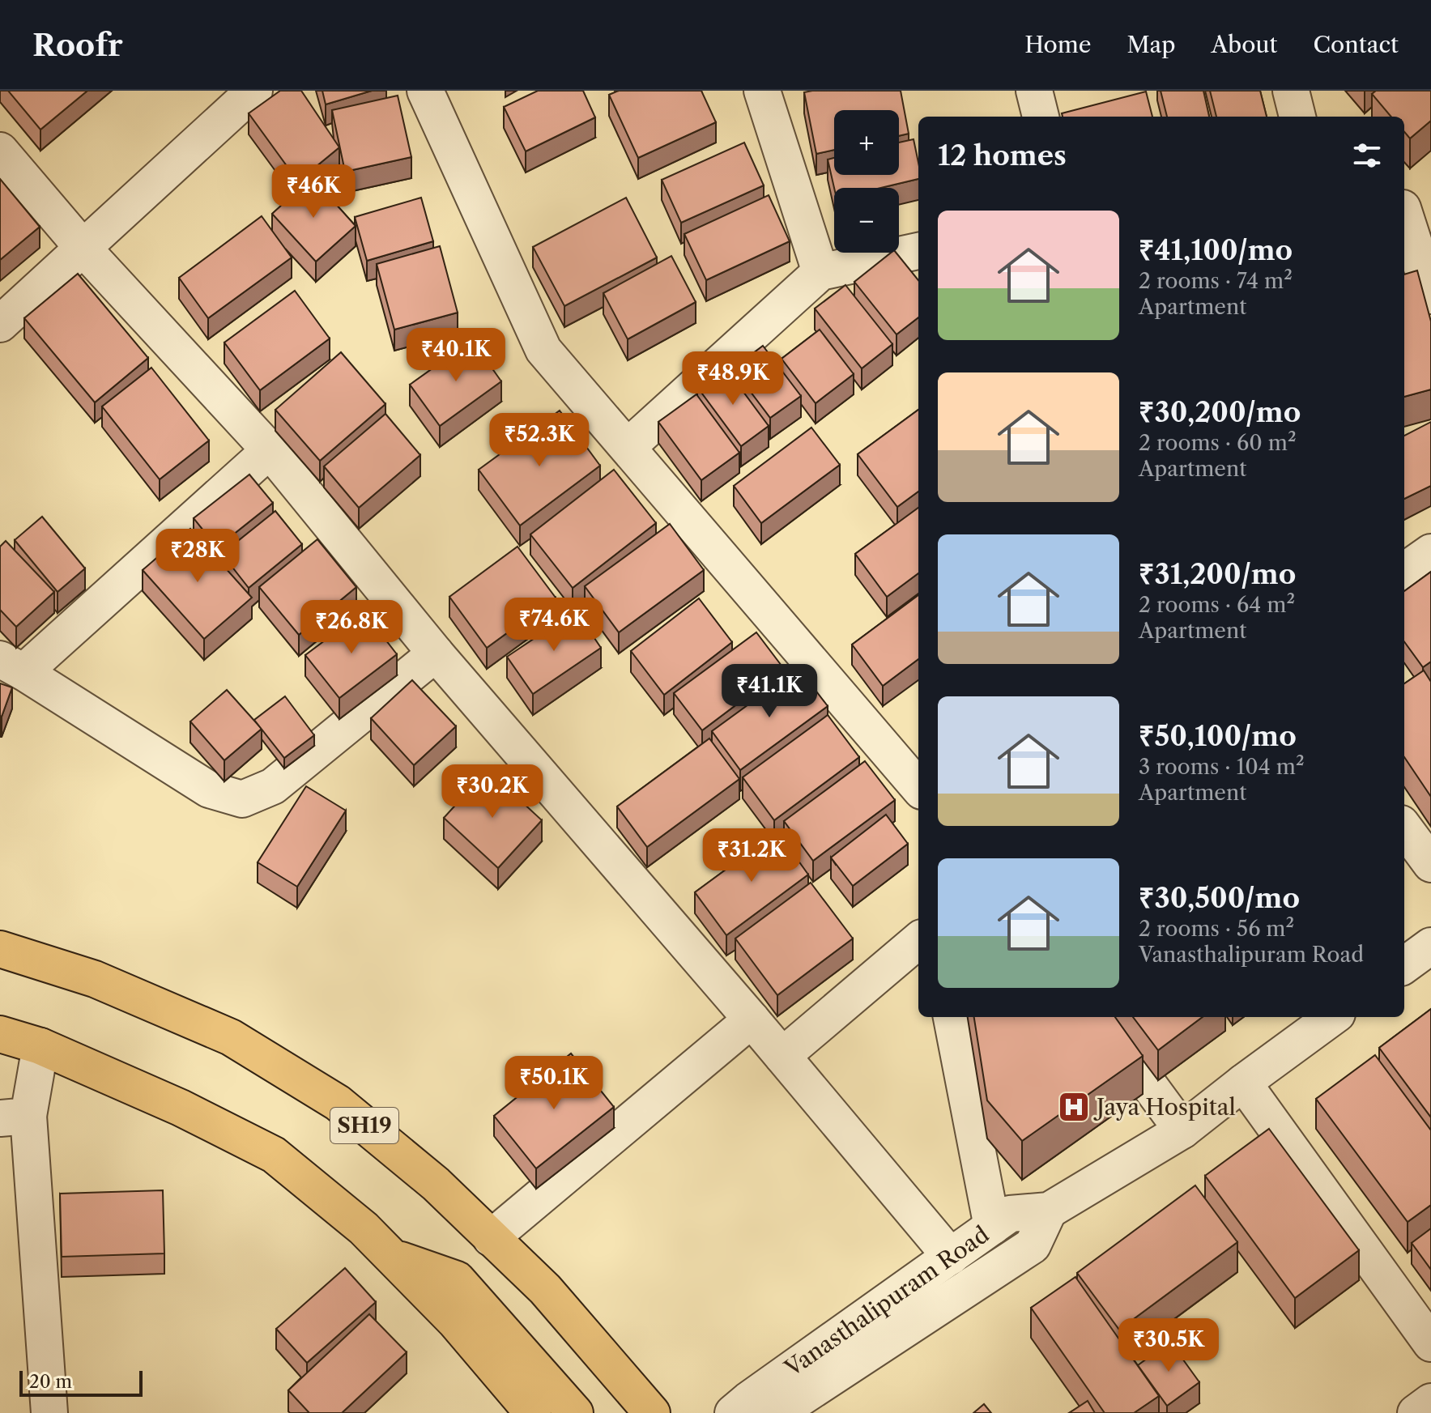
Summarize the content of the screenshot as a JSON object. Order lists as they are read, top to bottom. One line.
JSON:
{"streets":{"main road":["SH19"],"street":["Vanasthalipuram Road"]},"places":{"hospital":["Jaya Hospital"]},"scale_bar":"20 m","page":{"header":"Roofr","nav":["Home","Map","About","Contact"],"map_buttons":["+","−"],"heading":"12 homes","price":["₹46K","₹40.1K","₹48.9K","₹52.3K","₹28K","₹74.6K","₹26.8K","₹41.1K","₹30.2K","₹31.2K","₹50.1K","₹30.5K"],"list":[{"name":"₹41,100/mo","note":"2 rooms · 74 m² · Apartment"},{"name":"₹30,200/mo","note":"2 rooms · 60 m² · Apartment"},{"name":"₹31,200/mo","note":"2 rooms · 64 m² · Apartment"},{"name":"₹50,100/mo","note":"3 rooms · 104 m² · Apartment"},{"name":"₹30,500/mo","note":"2 rooms · 56 m² · Vanasthalipuram Road"}],"scale":"20 m"}}
